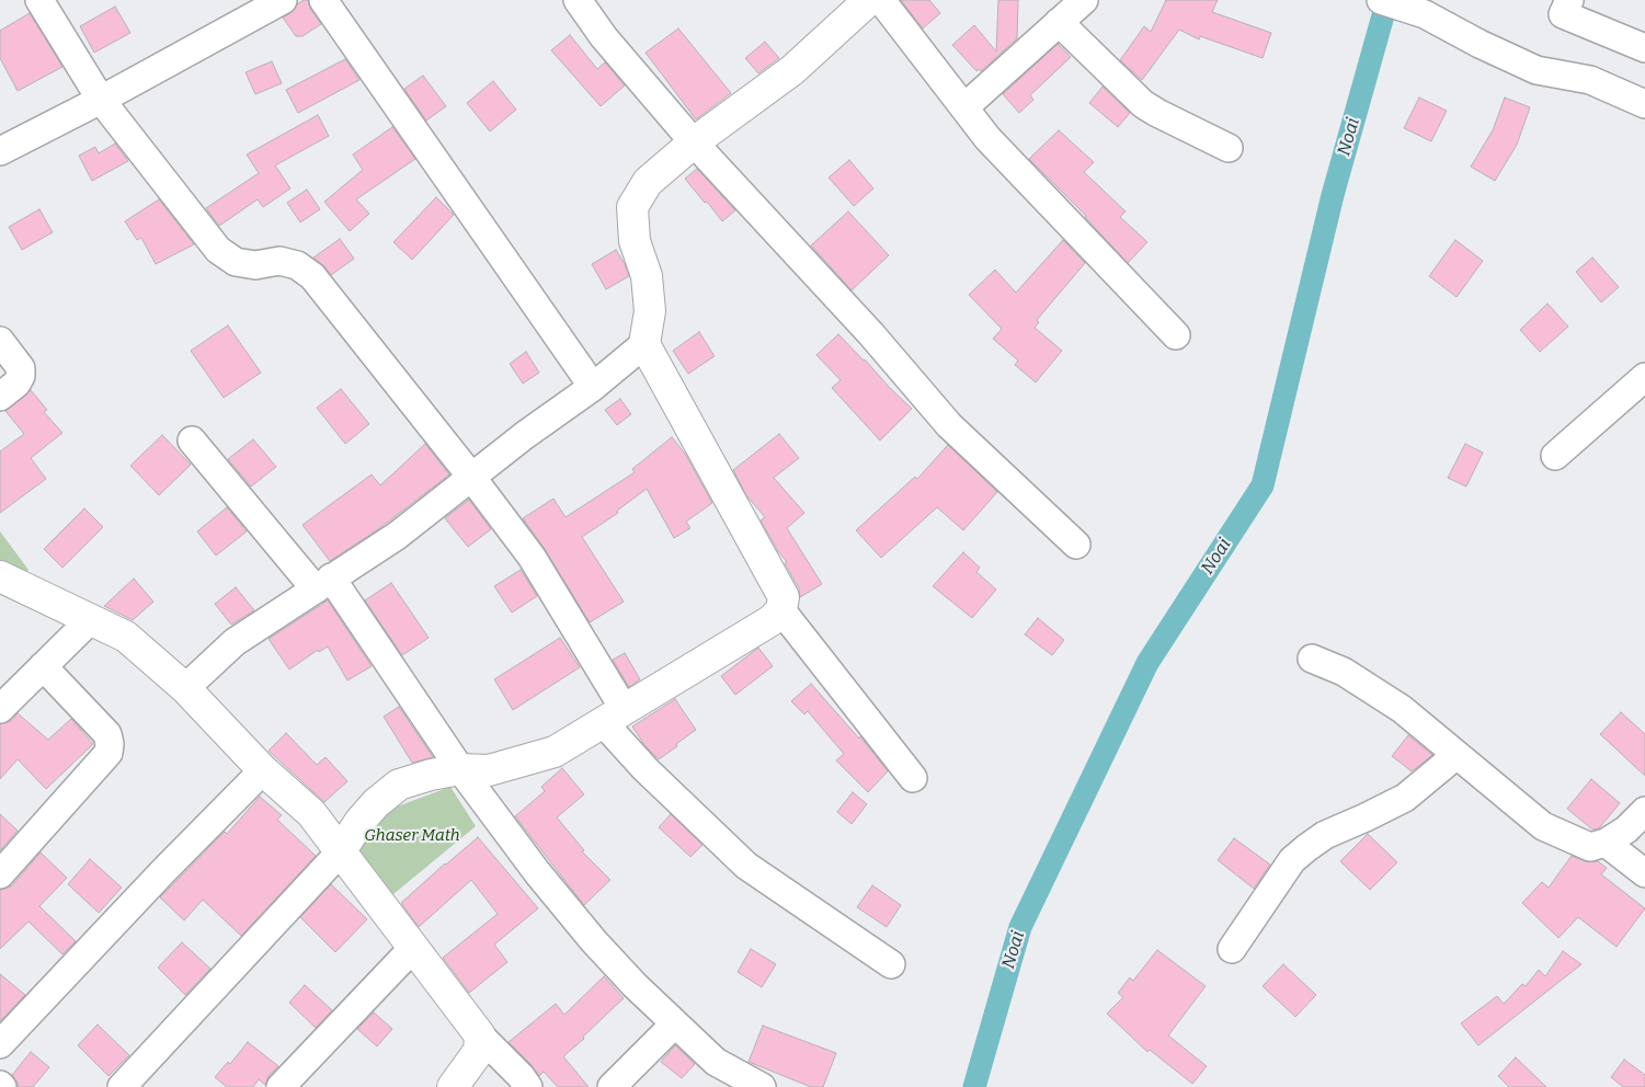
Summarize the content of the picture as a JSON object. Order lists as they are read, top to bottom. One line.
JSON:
{"water":["Noai"],"parks":["Ghaser Math"]}
